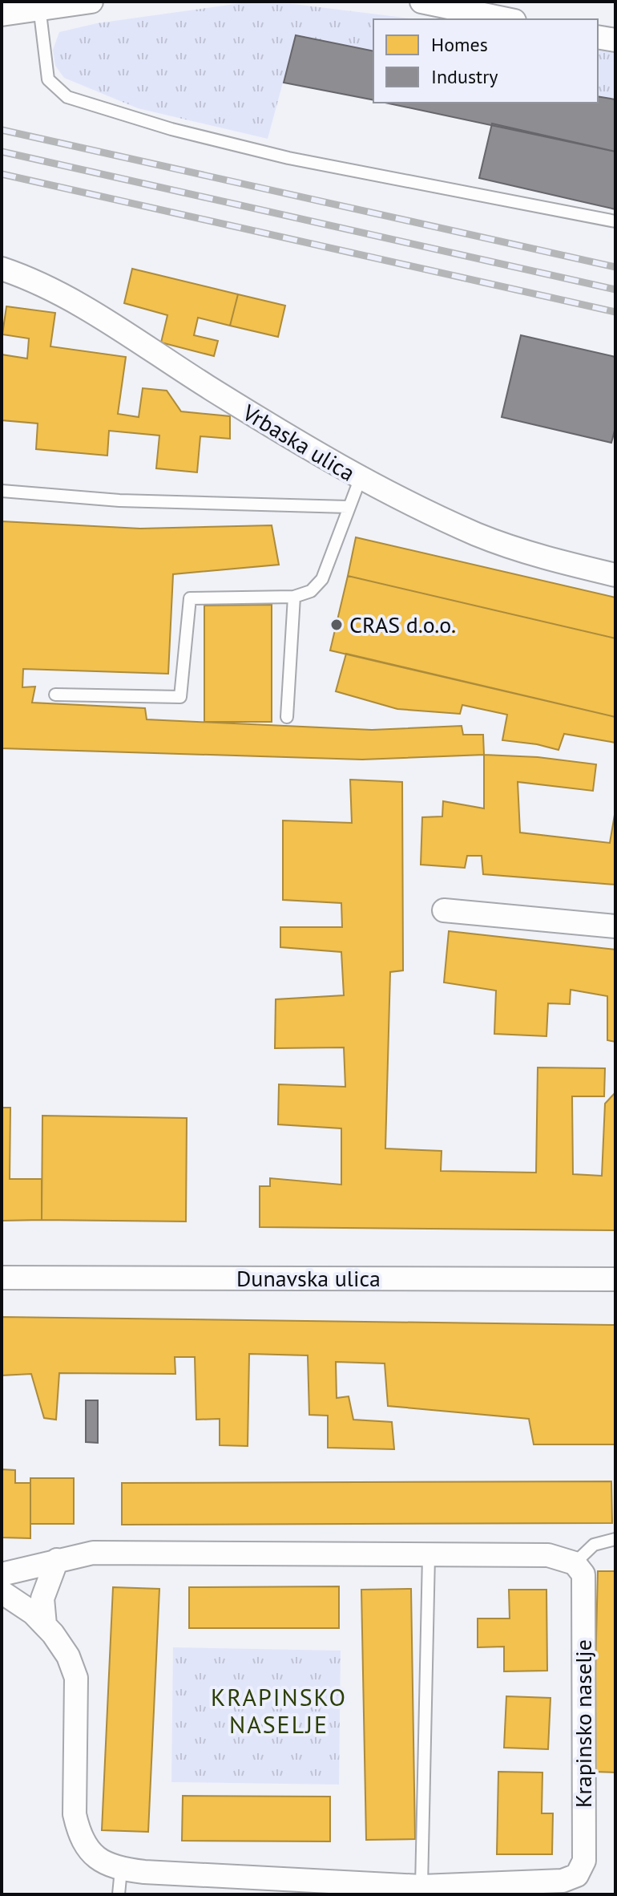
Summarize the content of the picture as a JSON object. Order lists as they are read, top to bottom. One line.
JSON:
{"streets":{"street":["Vrbaska ulica","Dunavska ulica","Krapinsko naselje"]},"districts":["KRAPINSKO NASELJE"],"places":["CRAS d.o.o."],"legend":["Homes","Industry"]}
